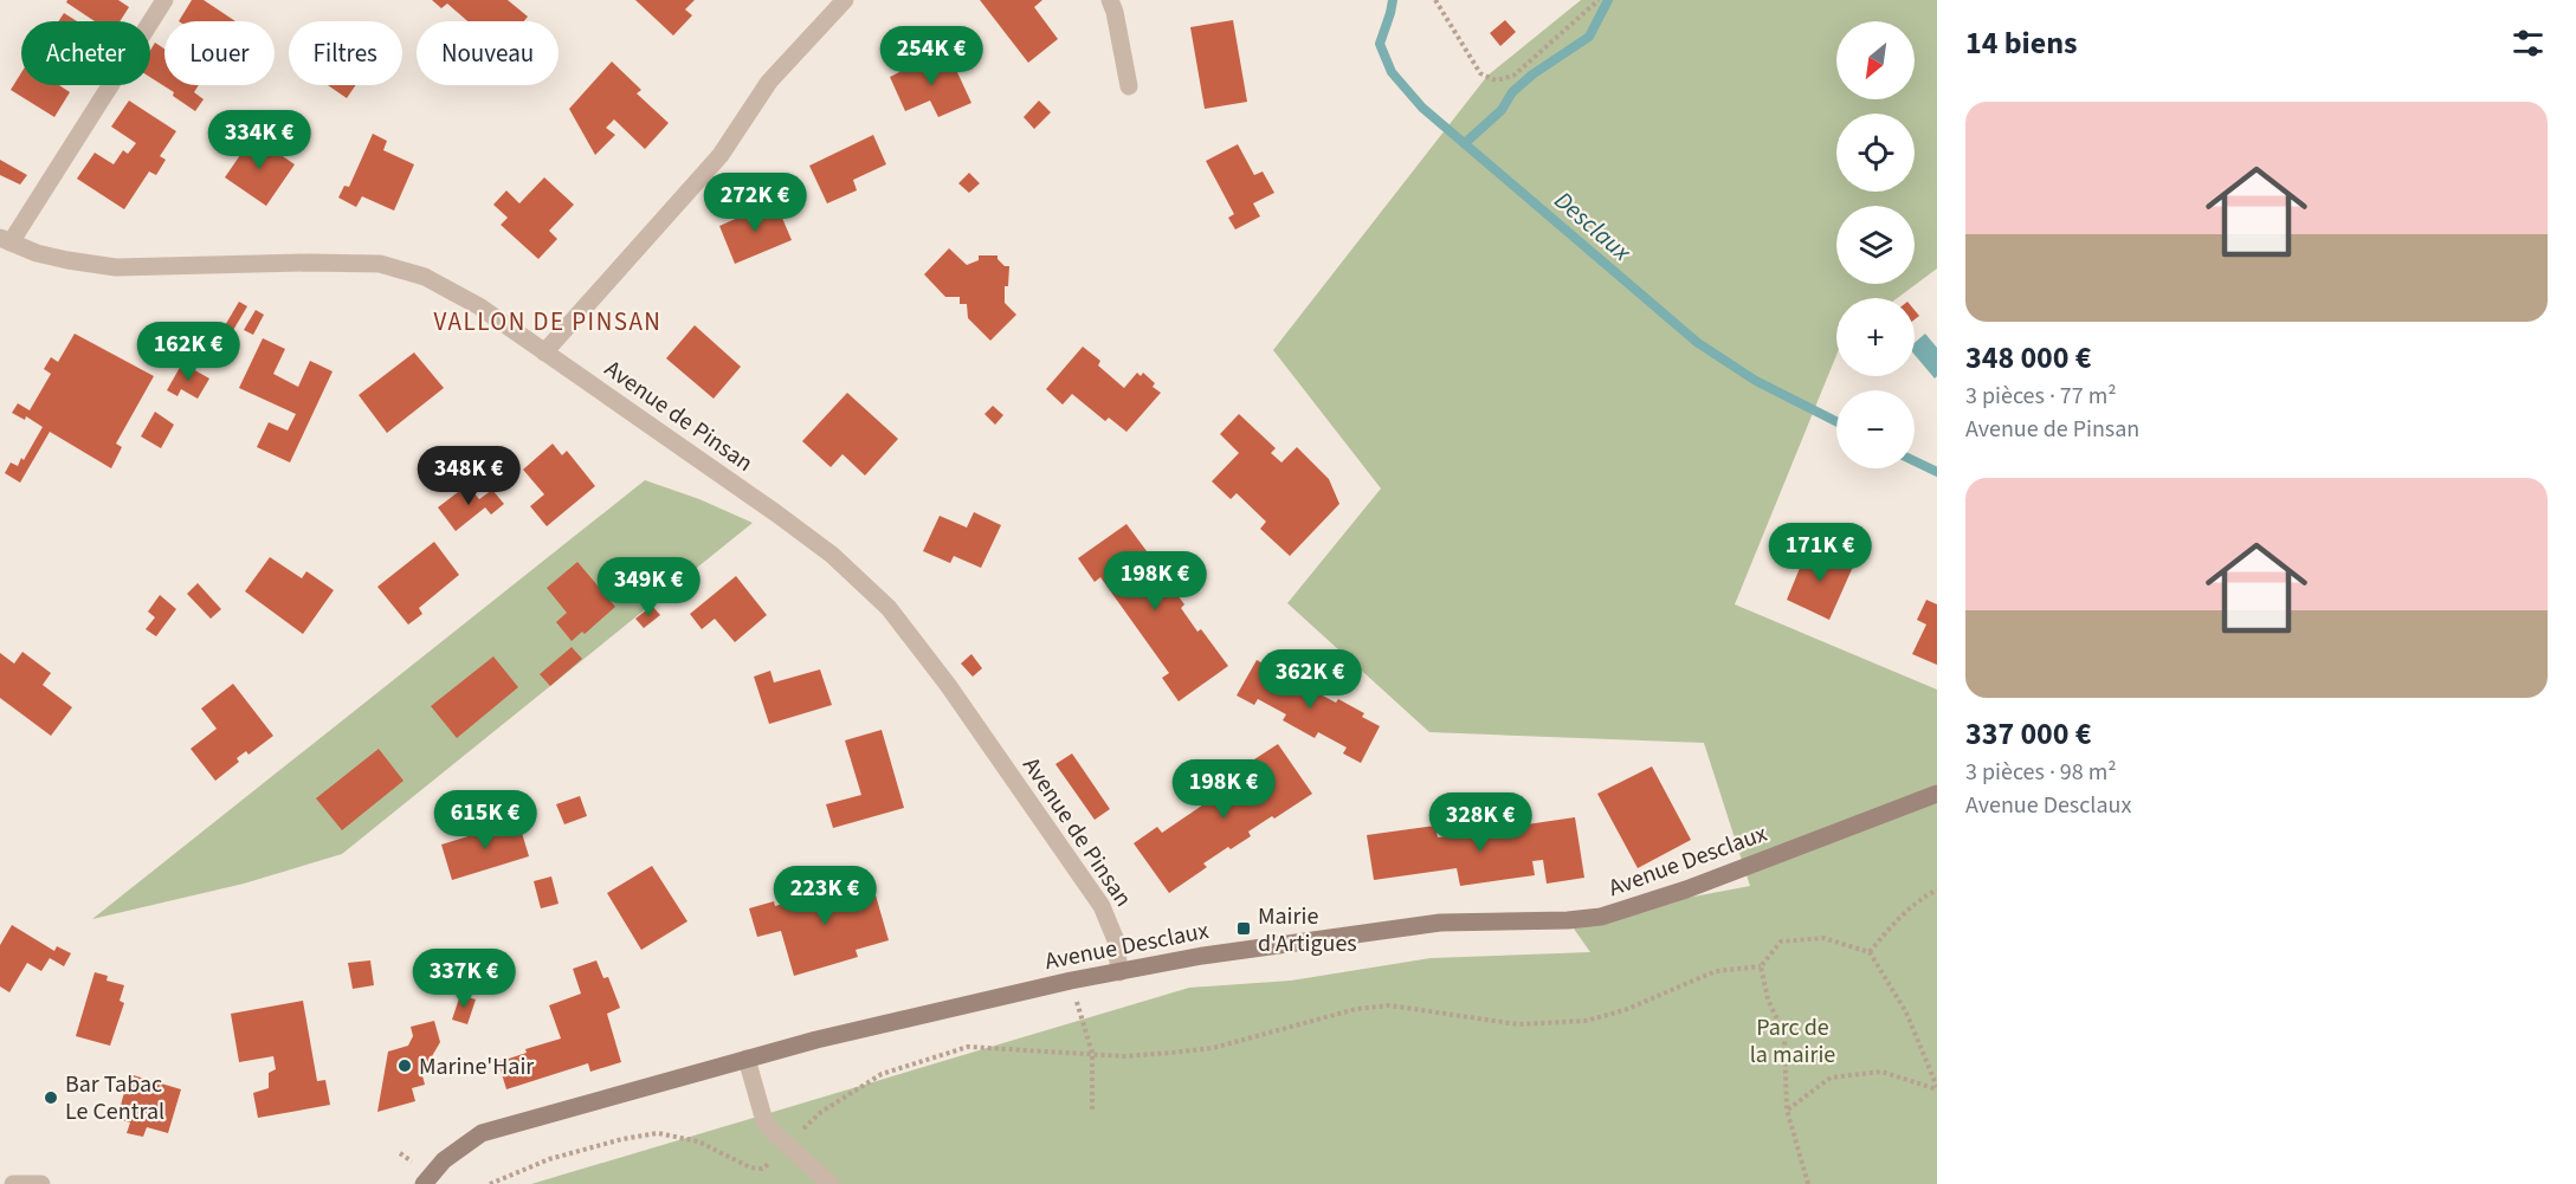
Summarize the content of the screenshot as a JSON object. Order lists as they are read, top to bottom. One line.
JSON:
{"streets":{"street":["Avenue de Pinsan","Avenue Desclaux"]},"crossings":[["Avenue de Pinsan","Avenue Desclaux"]],"districts":["VALLON DE PINSAN"],"water":["Desclaux"],"parks":["Parc de la mairie"],"places":{"transit":["Mairie d'Artigues"],"other":["Marine'Hair","Bar Tabac Le Central"]},"north":"bottom left","page":{"heading":"14 biens","map_buttons":["+","−"],"chip":["Acheter","Louer","Filtres","Nouveau"],"price":["254K €","334K €","272K €","162K €","348K €","171K €","198K €","349K €","362K €","198K €","615K €","328K €","223K €","337K €"],"list":[{"name":"348 000 €","note":"3 pièces · 77 m² · Avenue de Pinsan"},{"name":"337 000 €","note":"3 pièces · 98 m² · Avenue Desclaux"}]}}
